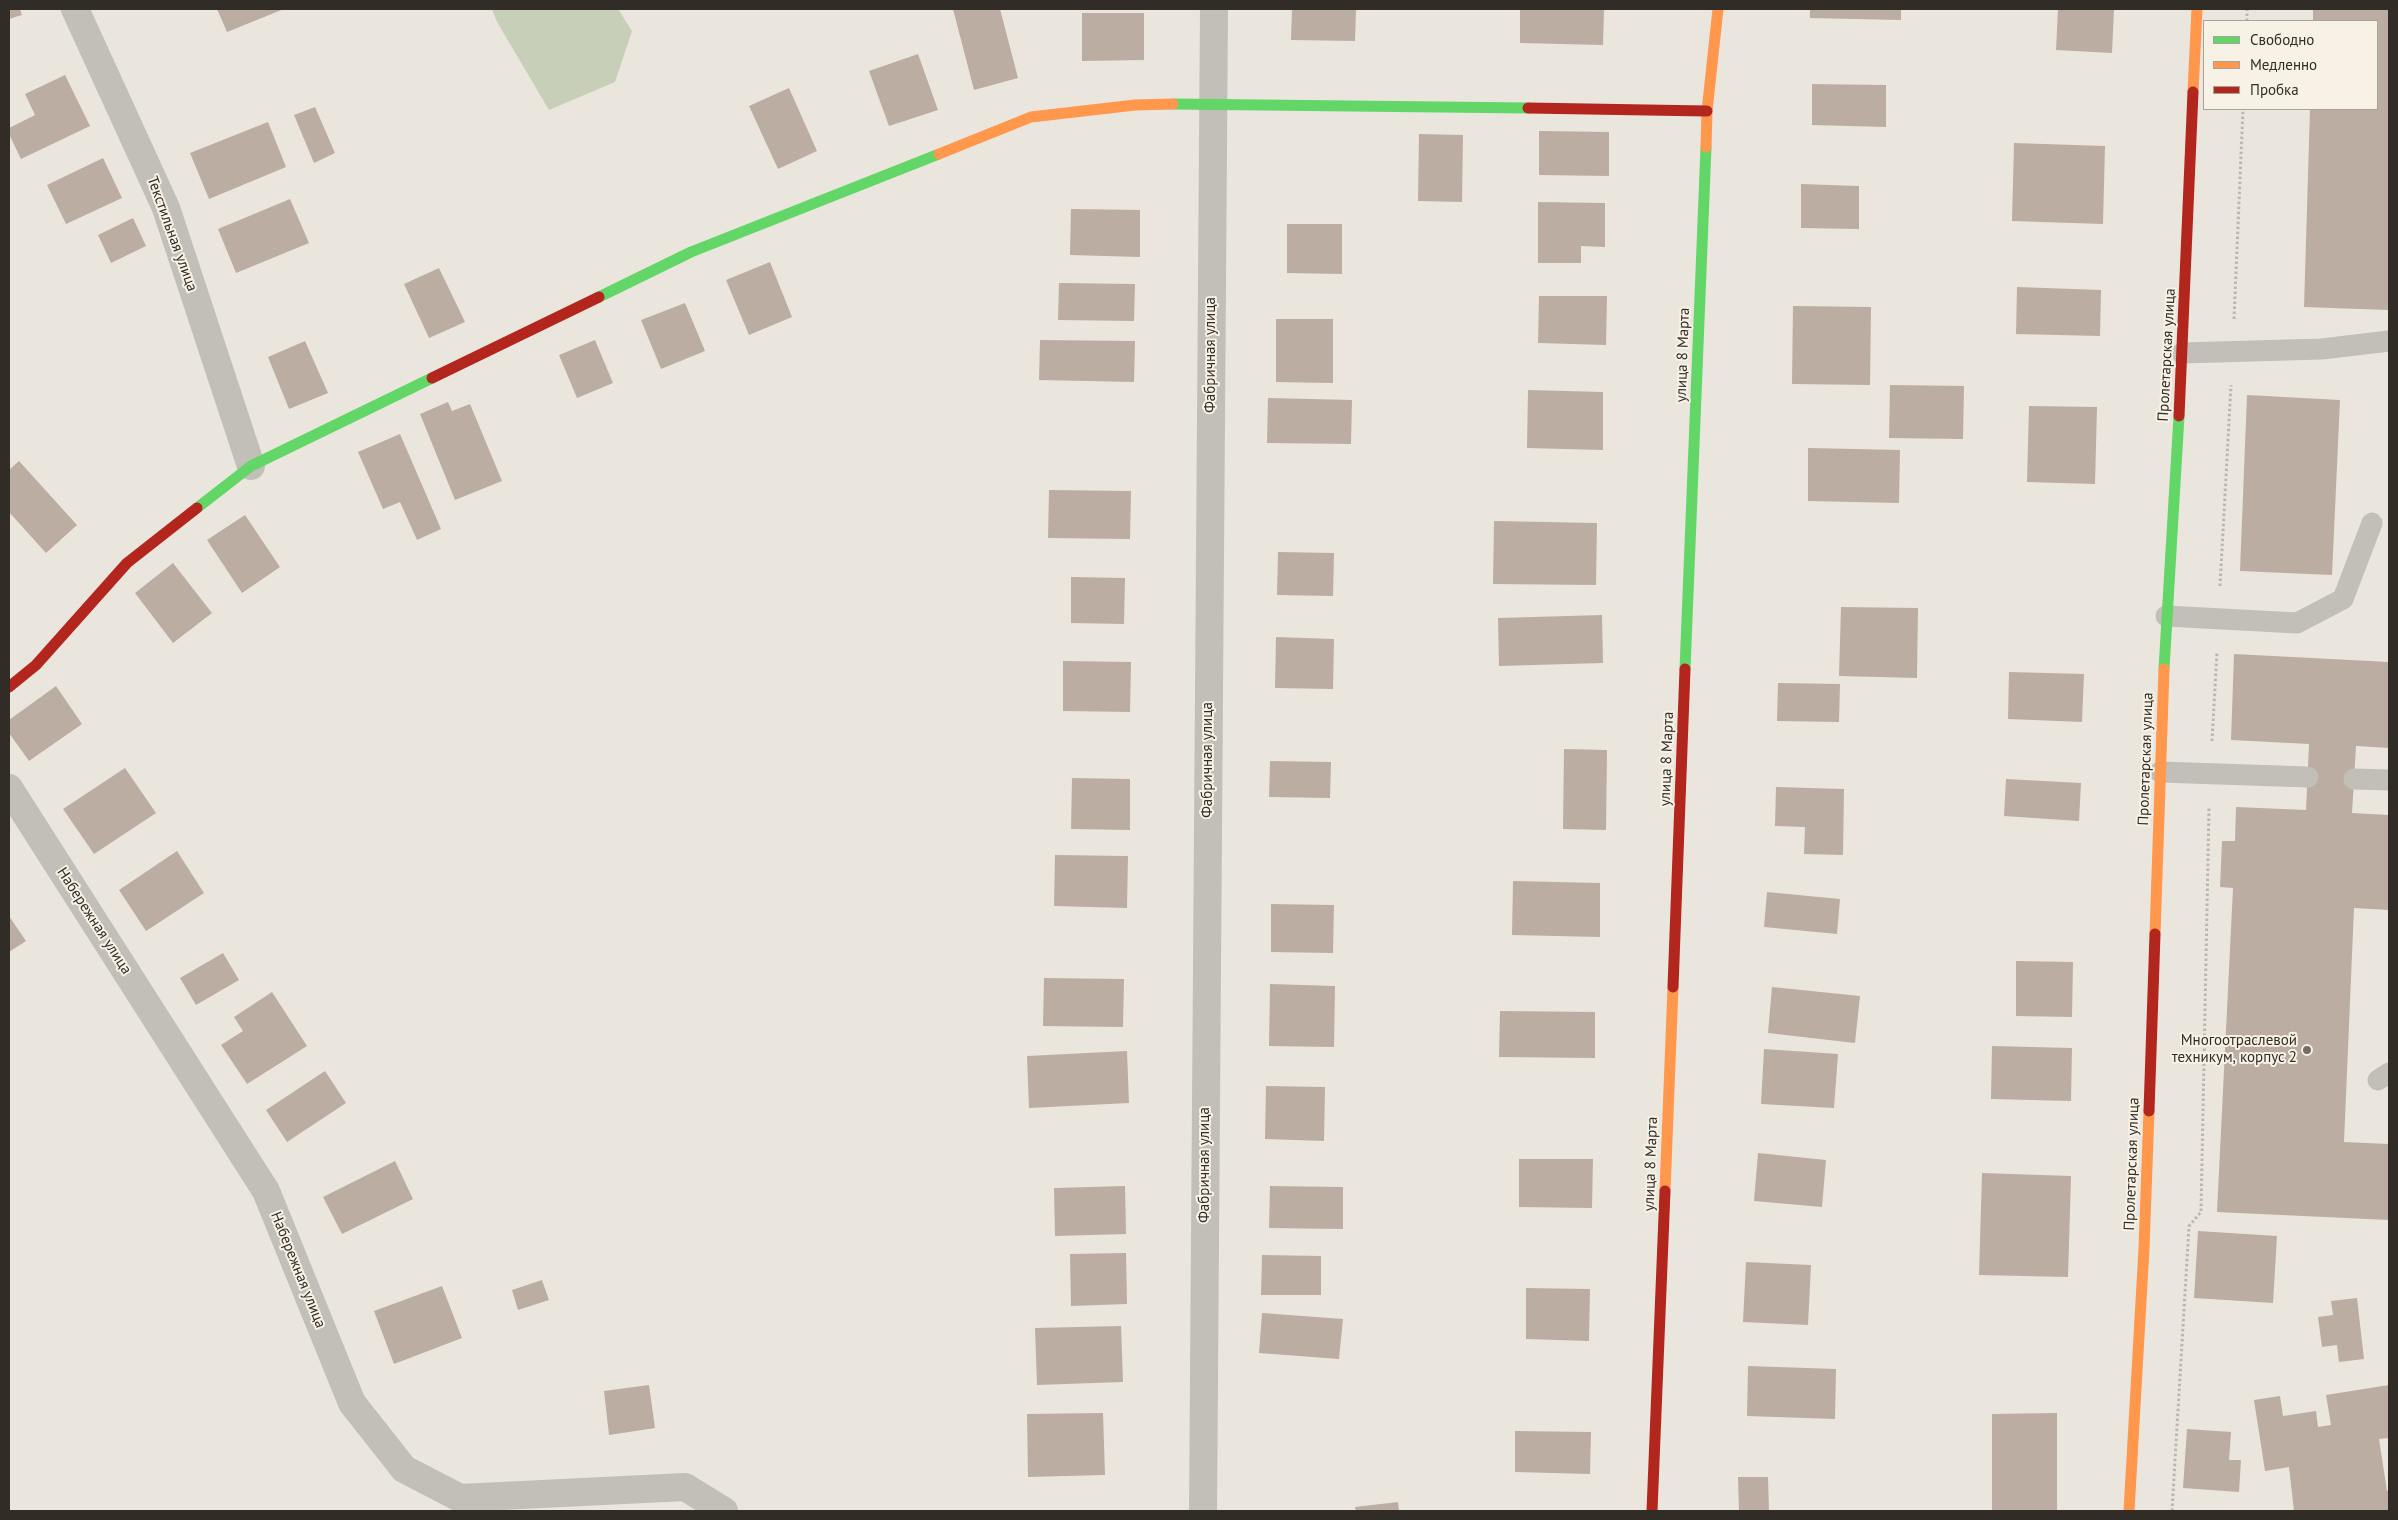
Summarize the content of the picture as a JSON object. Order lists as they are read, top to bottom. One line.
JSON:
{"streets":{"street":["Текстильная улица","Фабричная улица","улица 8 Марта","Пролетарская улица","Набережная улица"]},"places":["Многоотраслевой техникум, корпус 2"],"legend":["Свободно","Медленно","Пробка"]}
